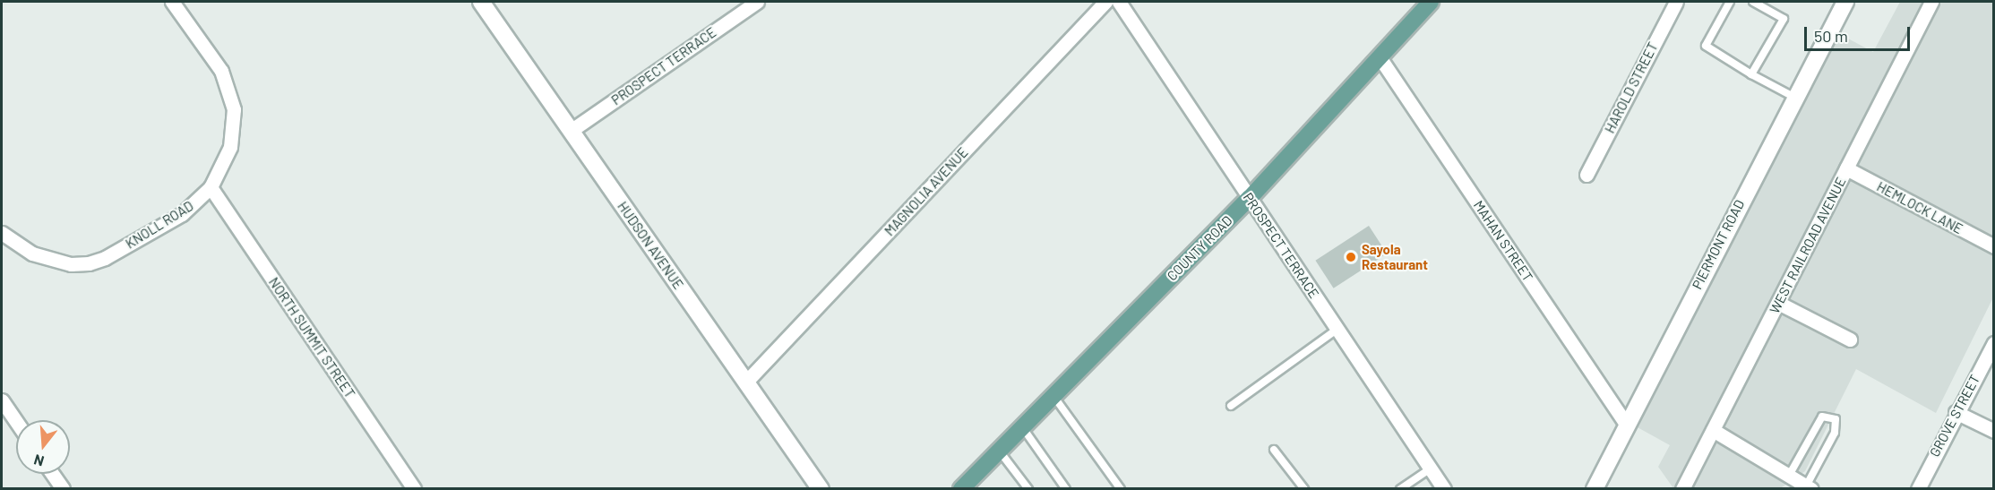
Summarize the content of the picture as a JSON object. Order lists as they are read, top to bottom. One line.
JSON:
{"streets":{"main road":["COUNTY ROAD"],"street":["PROSPECT TERRACE","HAROLD STREET","MAGNOLIA AVENUE","HEMLOCK LANE","KNOLL ROAD","MAHAN STREET","PIERMONT ROAD","HUDSON AVENUE","WEST RAILROAD AVENUE","NORTH SUMMIT STREET","GROVE STREET"]},"crossings":[["PROSPECT TERRACE","HUDSON AVENUE"],["PROSPECT TERRACE","COUNTY ROAD"],["MAGNOLIA AVENUE","HUDSON AVENUE"],["HEMLOCK LANE","WEST RAILROAD AVENUE"],["KNOLL ROAD","NORTH SUMMIT STREET"],["MAHAN STREET","PIERMONT ROAD"],["MAHAN STREET","COUNTY ROAD"]],"places":["Sayola Restaurant"],"scale_bar":"50 m","north":"bottom"}
